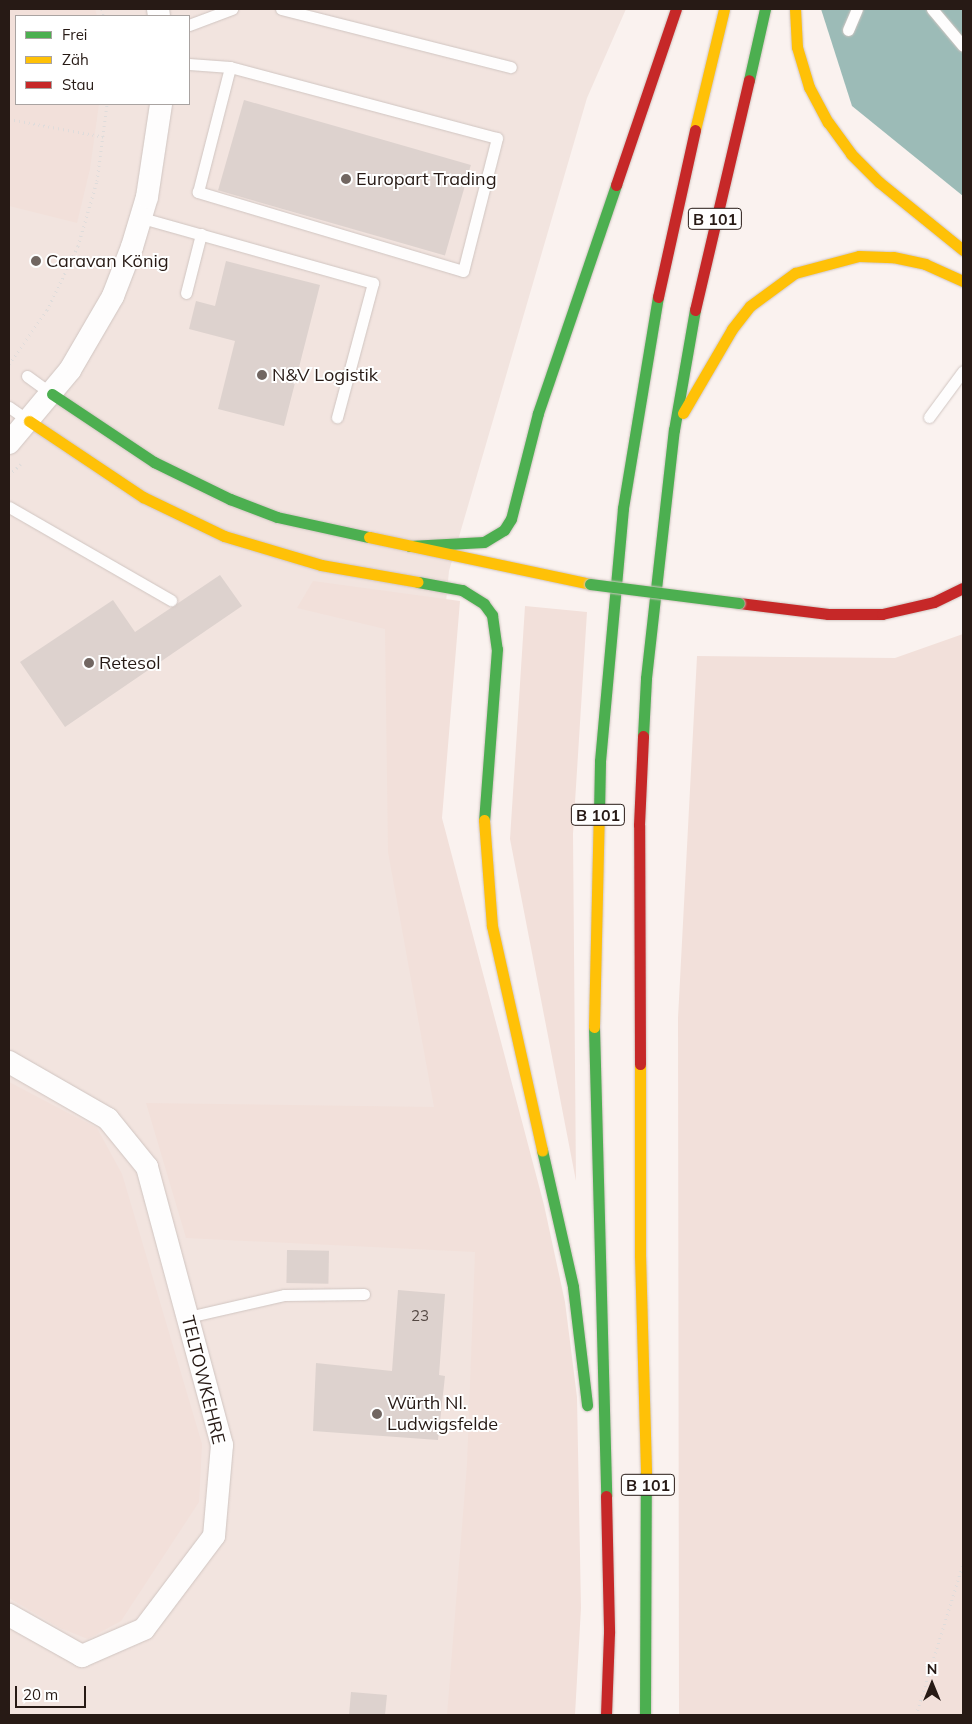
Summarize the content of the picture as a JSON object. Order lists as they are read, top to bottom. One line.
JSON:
{"streets":{"highway":["B 101"],"street":["TELTOWKEHRE"]},"places":["Europart Trading","Caravan König","N&V Logistik","Retesol","Würth Nl. Ludwigsfelde"],"house_numbers":["23"],"legend":["Frei","Zäh","Stau"],"scale_bar":"20 m","north":"top"}
